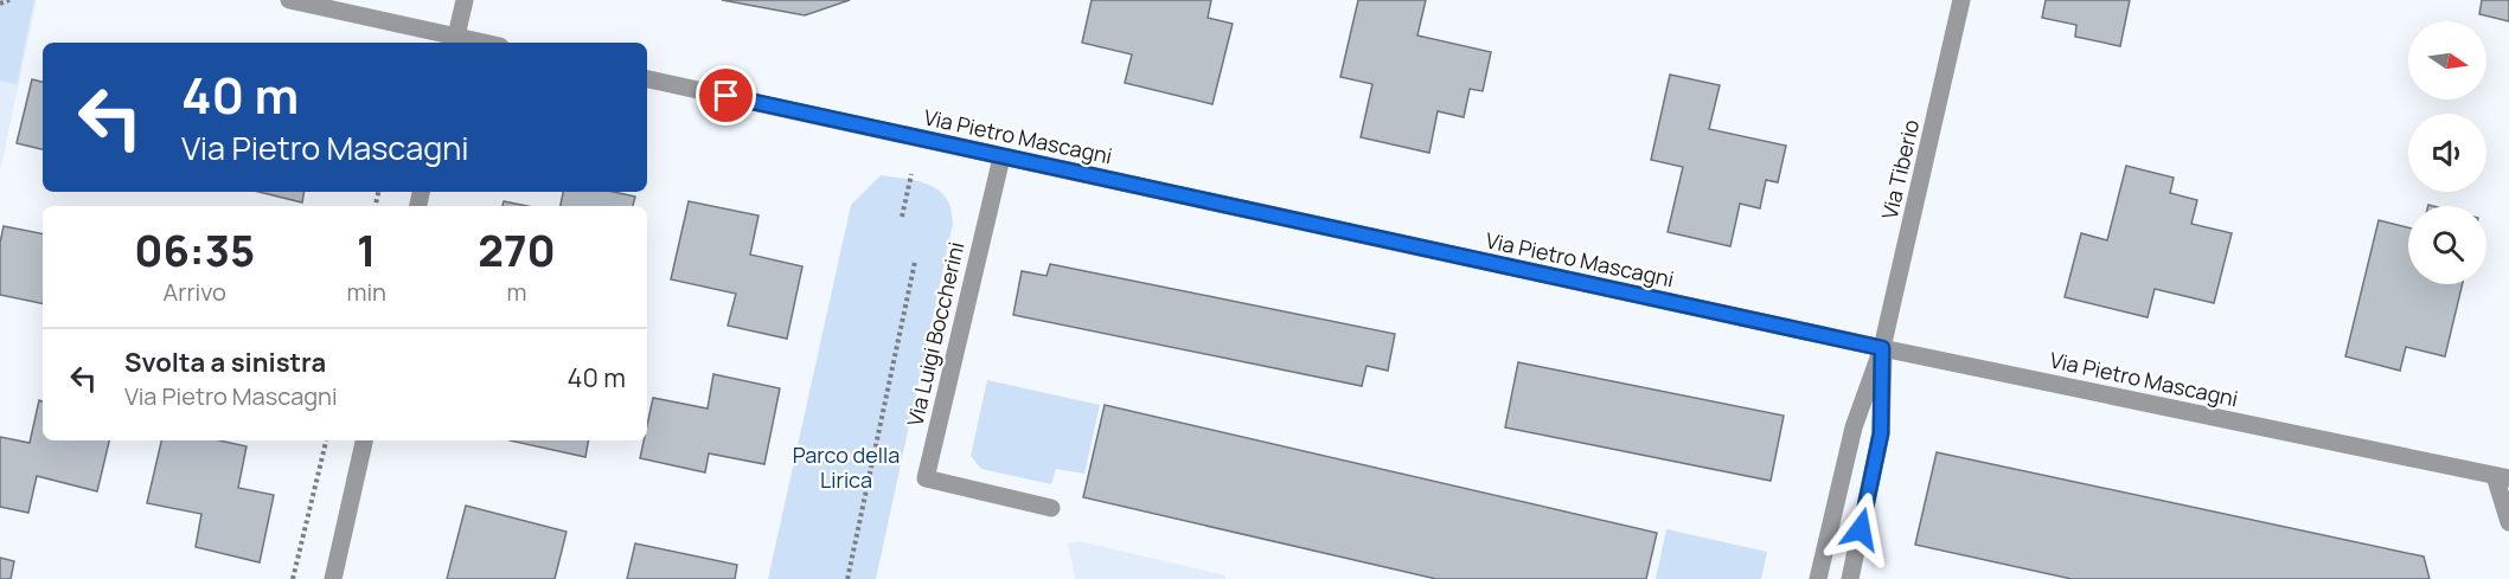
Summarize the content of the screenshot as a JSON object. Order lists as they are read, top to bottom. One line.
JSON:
{"streets":{"street":["Via Pietro Mascagni","Via Tiberio","Via Luigi Boccherini"]},"crossings":[["Via Pietro Mascagni","Via Tiberio"],["Via Pietro Mascagni","Via Luigi Boccherini"]],"parks":["Parco della Lirica"],"north":"right","page":{"turn":["40 m","Via Pietro Mascagni"],"eta":["06:35","Arrivo","1","min","270","m"],"list":[{"name":"Svolta a sinistra","note":"Via Pietro Mascagni","value":"40 m"}]}}
